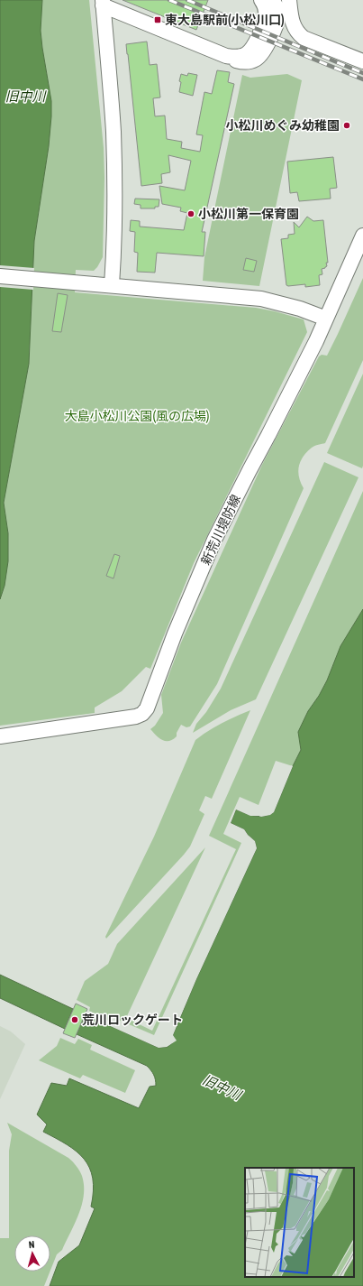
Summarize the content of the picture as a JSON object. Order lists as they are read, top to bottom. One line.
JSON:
{"streets":{"street":["新荒川堤防線"]},"water":["旧中川"],"parks":["大島小松川公園(風の広場)"],"places":{"transit":["東大島駅前(小松川口)"],"other":["小松川めぐみ幼稚園","小松川第一保育園","荒川ロックゲート"]},"north":"top"}
